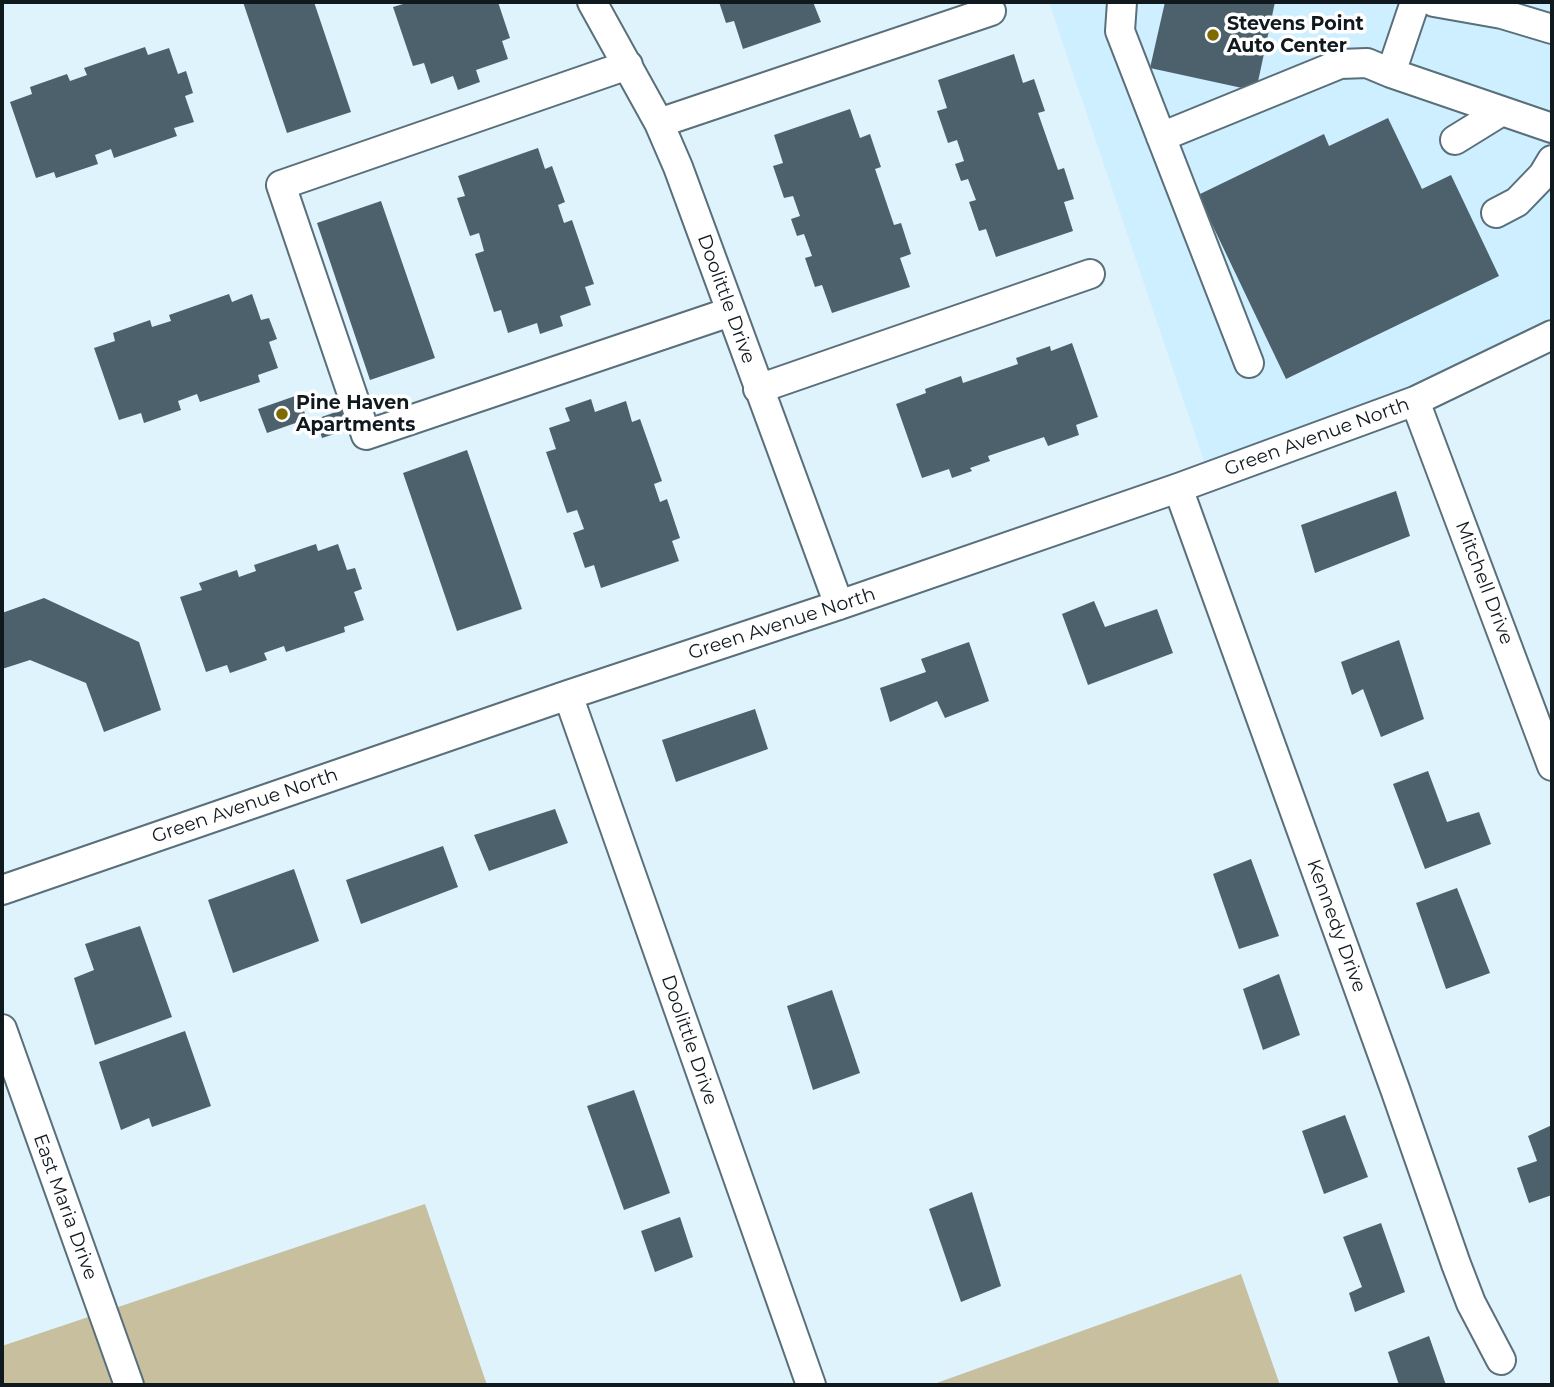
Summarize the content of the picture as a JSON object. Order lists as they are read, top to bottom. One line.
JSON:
{"streets":{"street":["Doolittle Drive","Green Avenue North","Mitchell Drive","Kennedy Drive","East Maria Drive"]},"crossings":[["Doolittle Drive","Green Avenue North"],["Green Avenue North","Mitchell Drive"],["Green Avenue North","Kennedy Drive"]],"places":["Stevens Point Auto Center","Pine Haven Apartments"]}
